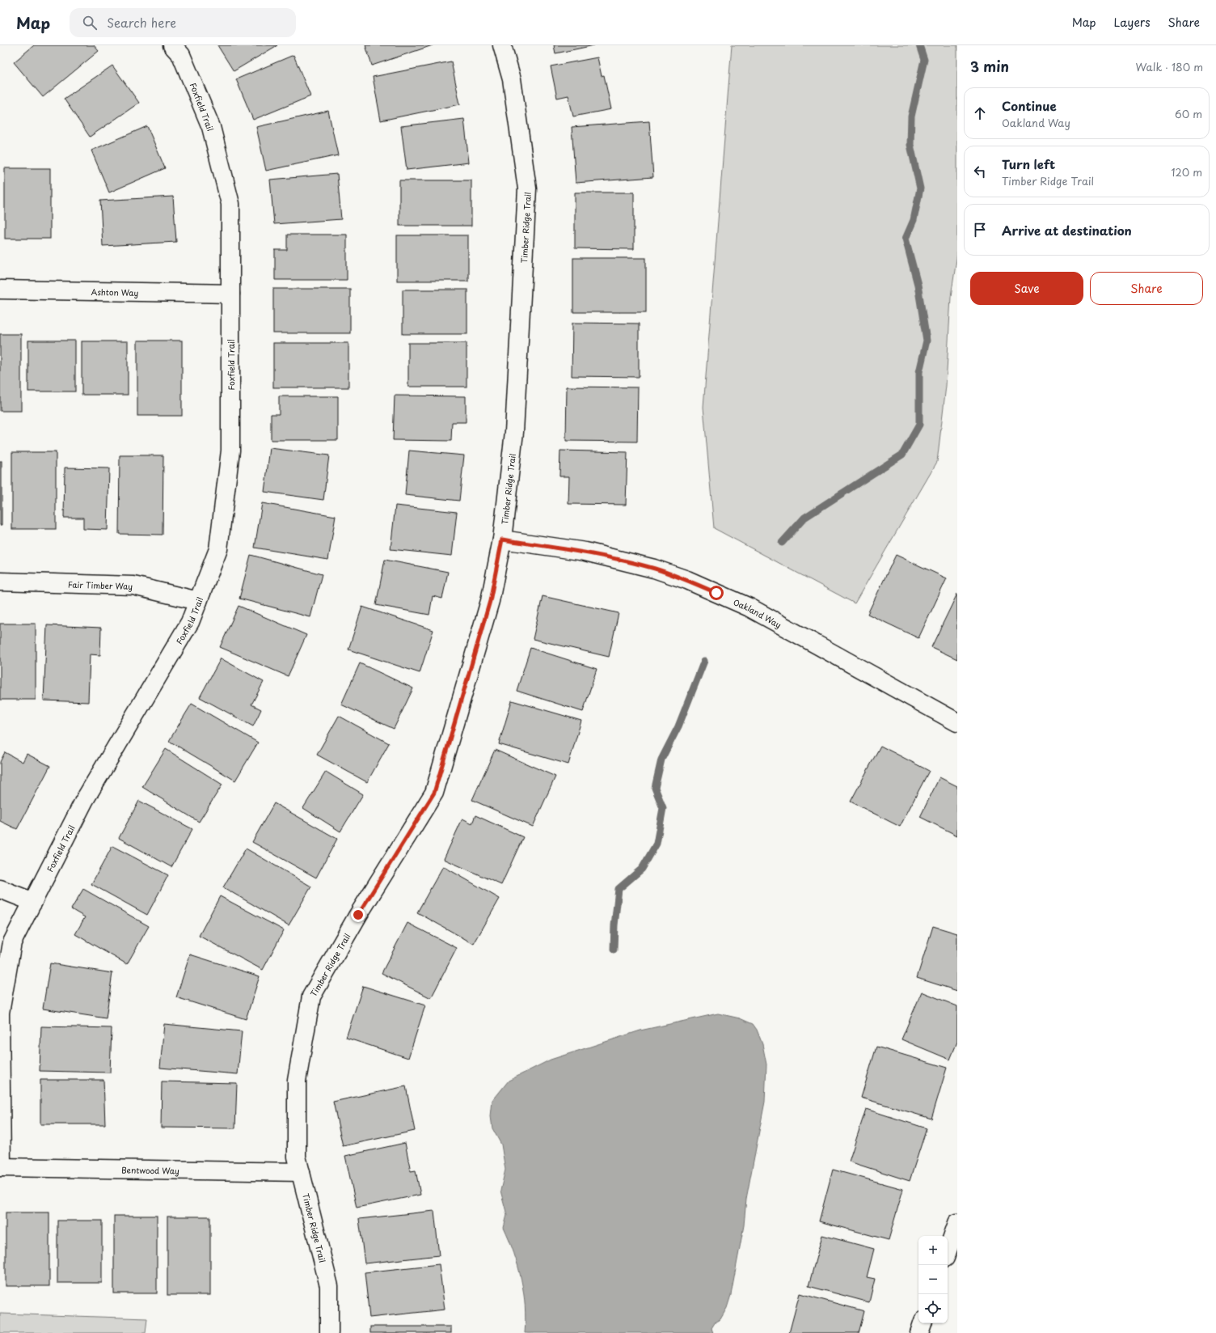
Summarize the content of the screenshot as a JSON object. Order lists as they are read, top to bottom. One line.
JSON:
{"streets":{"street":["Foxfield Trail","Timber Ridge Trail","Ashton Way","Fair Timber Way","Oakland Way","Bentwood Way"]},"crossings":[["Foxfield Trail","Ashton Way"],["Foxfield Trail","Fair Timber Way"],["Foxfield Trail","Bentwood Way"],["Timber Ridge Trail","Oakland Way"],["Timber Ridge Trail","Bentwood Way"]],"page":{"header":"Map","search":"Search here","nav":["Map","Layers","Share"],"heading":["3 min","Walk · 180 m"],"list":[["Continue","Oakland Way","60 m"],["Turn left","Timber Ridge Trail","120 m"],"Arrive at destination"],"buttons":["Save","Share"],"map_buttons":["+","−"]}}
